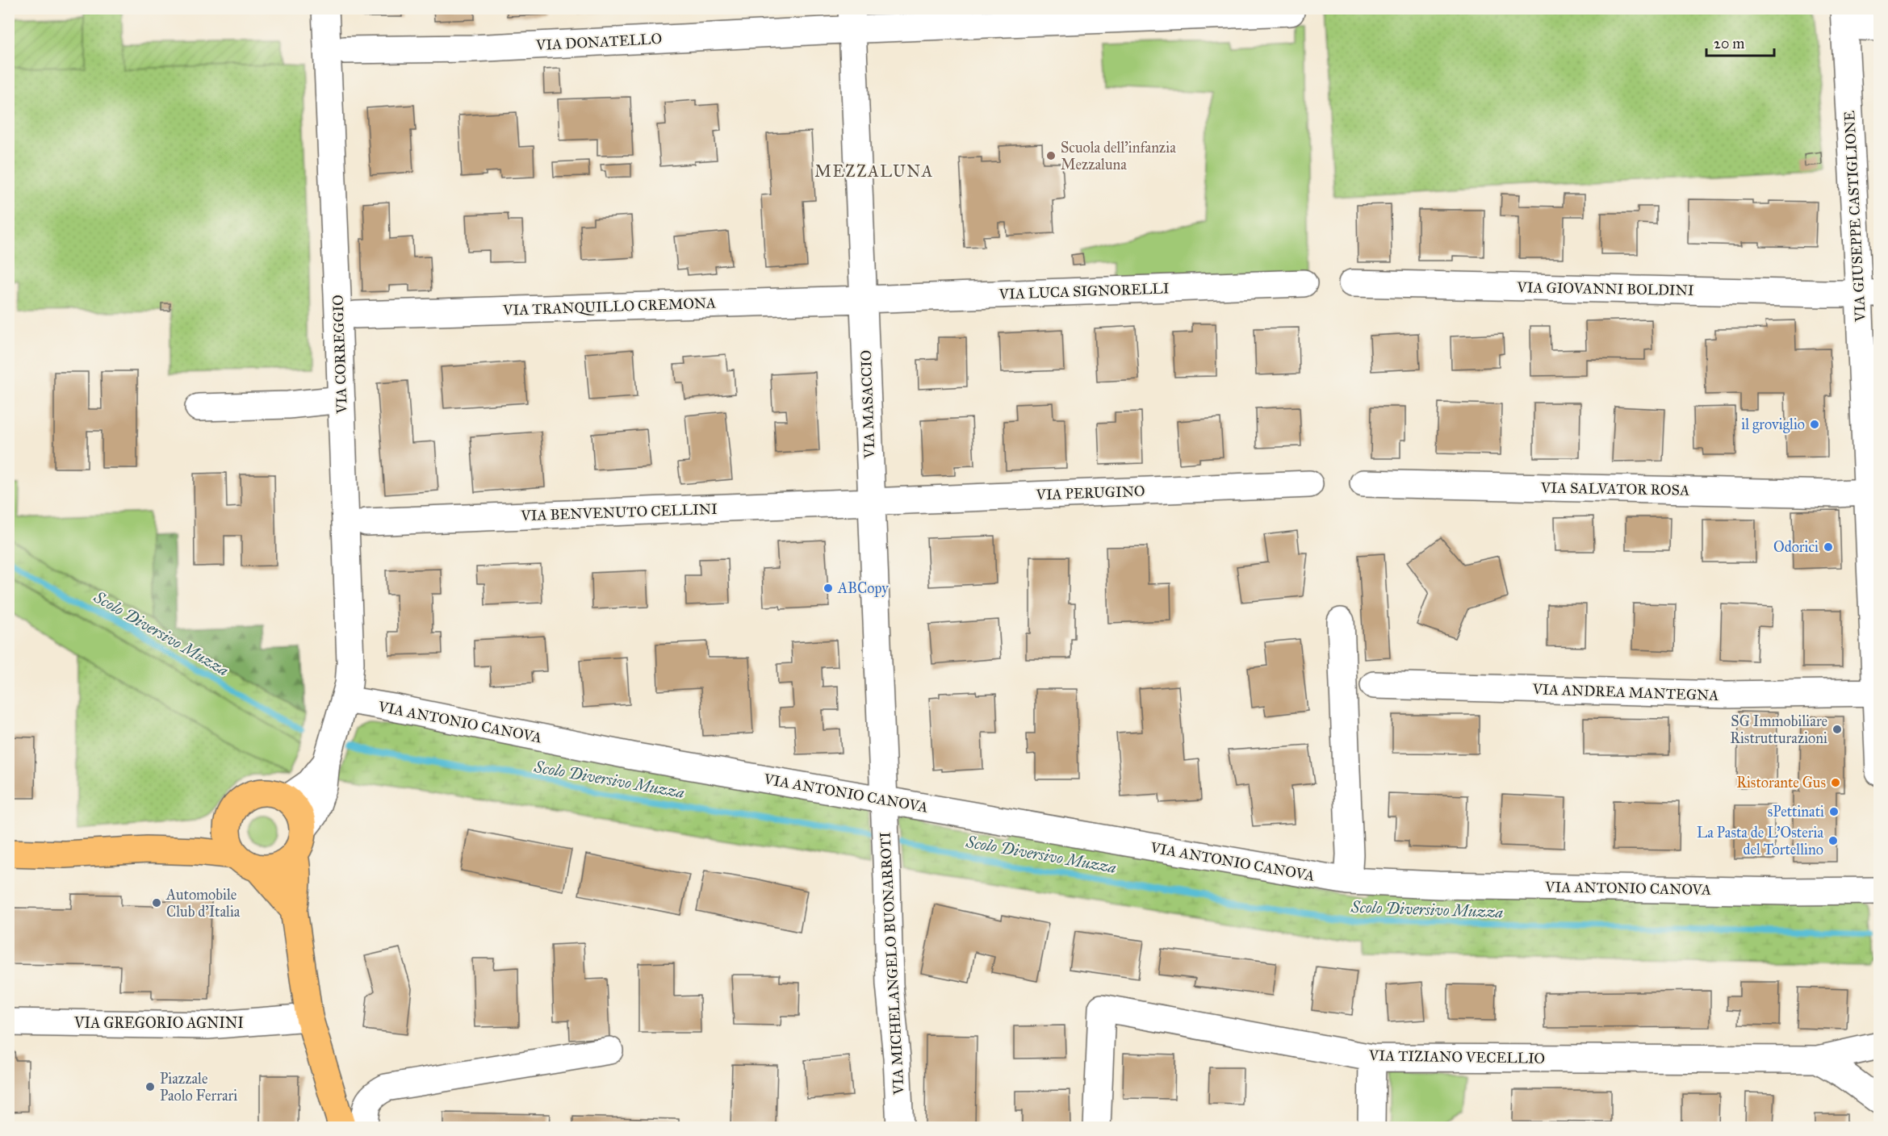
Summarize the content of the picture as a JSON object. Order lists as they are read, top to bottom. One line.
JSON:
{"streets":{"street":["VIA DONATELLO","VIA GIUSEPPE CASTIGLIONE","VIA GIOVANNI BOLDINI","VIA LUCA SIGNORELLI","VIA TRANQUILLO CREMONA","VIA CORREGGIO","VIA MASACCIO","VIA SALVATOR ROSA","VIA PERUGINO","VIA BENVENUTO CELLINI","VIA ANDREA MANTEGNA","VIA ANTONIO CANOVA","VIA MICHELANGELO BUONARROTI","VIA GREGORIO AGNINI","VIA TIZIANO VECELLIO"]},"crossings":[["VIA DONATELLO","VIA MASACCIO"],["VIA GIUSEPPE CASTIGLIONE","VIA GIOVANNI BOLDINI"],["VIA GIUSEPPE CASTIGLIONE","VIA SALVATOR ROSA"],["VIA GIUSEPPE CASTIGLIONE","VIA ANDREA MANTEGNA"],["VIA LUCA SIGNORELLI","VIA TRANQUILLO CREMONA"],["VIA LUCA SIGNORELLI","VIA MASACCIO"],["VIA TRANQUILLO CREMONA","VIA MASACCIO"],["VIA CORREGGIO","VIA ANTONIO CANOVA"],["VIA MASACCIO","VIA PERUGINO"],["VIA MASACCIO","VIA BENVENUTO CELLINI"],["VIA MASACCIO","VIA ANTONIO CANOVA"],["VIA MASACCIO","VIA MICHELANGELO BUONARROTI"],["VIA PERUGINO","VIA BENVENUTO CELLINI"],["VIA ANTONIO CANOVA","VIA MICHELANGELO BUONARROTI"]],"districts":["MEZZALUNA"],"water":["Scolo Diversivo Muzza"],"places":["Scuola dell'infanzia Mezzaluna","il groviglio","Odorici","ABCopy","SG Immobiliare Ristrutturazioni","Ristorante Gus","sPettinati","La Pasta de L'Osteria del Tortellino","Automobile Club d'Italia","Piazzale Paolo Ferrari"],"scale_bar":"20 m"}
